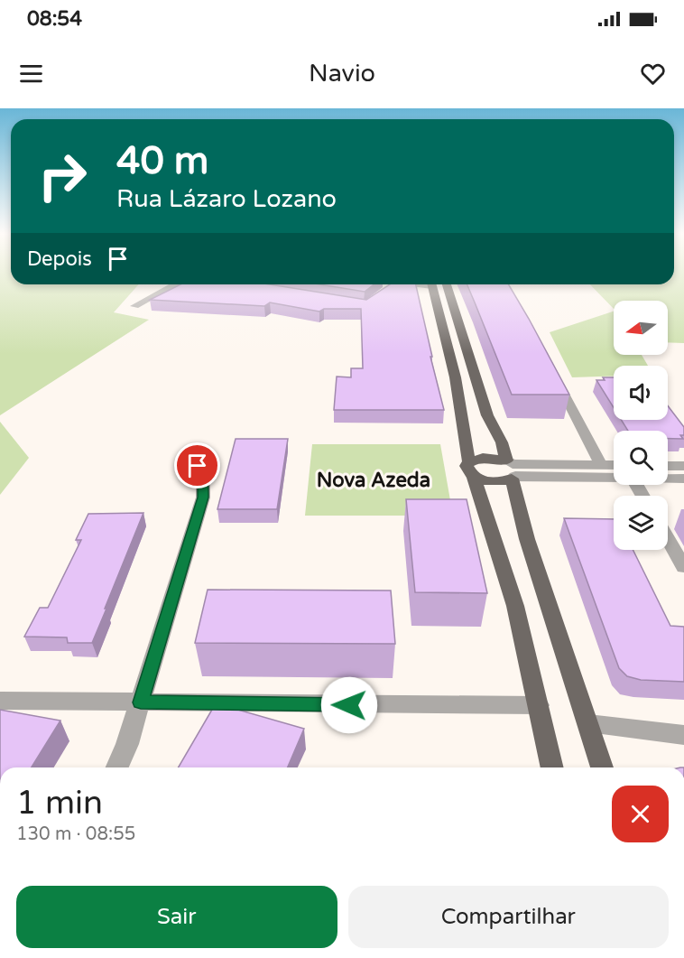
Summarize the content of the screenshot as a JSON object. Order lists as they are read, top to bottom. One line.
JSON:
{"districts":["Nova Azeda"],"north":"left","page":{"status":"08:54","header":"Navio","turn":["40 m","Rua Lázaro Lozano"],"then":"Depois","heading":["1 min","130 m · 08:55"],"buttons":["Sair","Compartilhar"]}}
